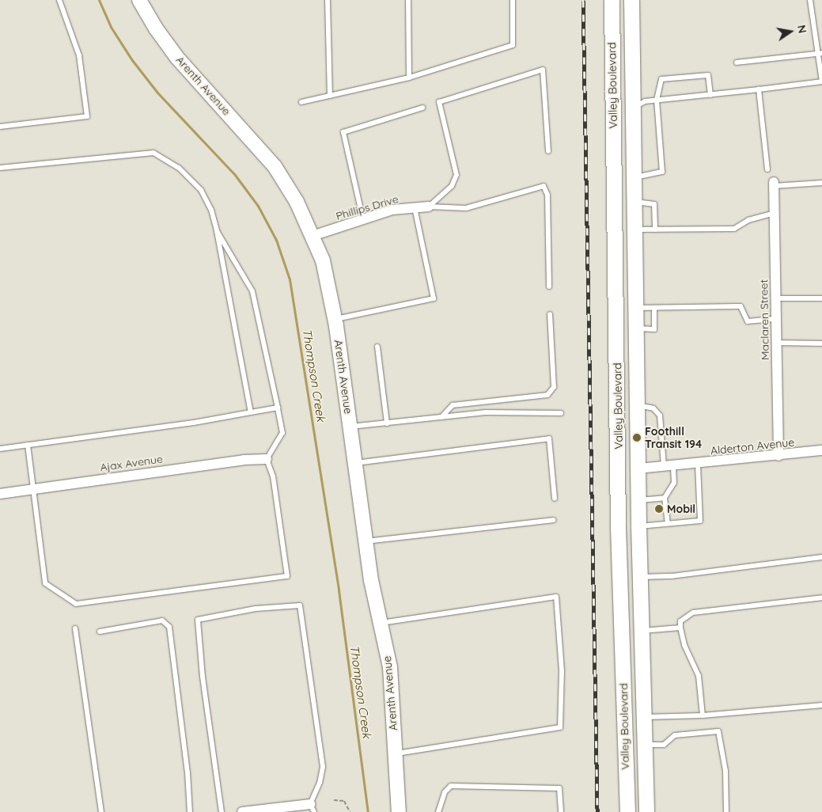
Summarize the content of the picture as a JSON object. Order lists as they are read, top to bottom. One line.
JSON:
{"streets":{"main road":["Valley Boulevard"],"street":["Arenth Avenue","Phillips Drive","Maclaren Street","Alderton Avenue","Ajax Avenue"]},"crossings":[["Arenth Avenue","Phillips Drive"],["Valley Boulevard","Alderton Avenue"],["Maclaren Street","Alderton Avenue"]],"water":["Thompson Creek"],"places":["Foothill Transit 194","Mobil"],"north":"right"}
